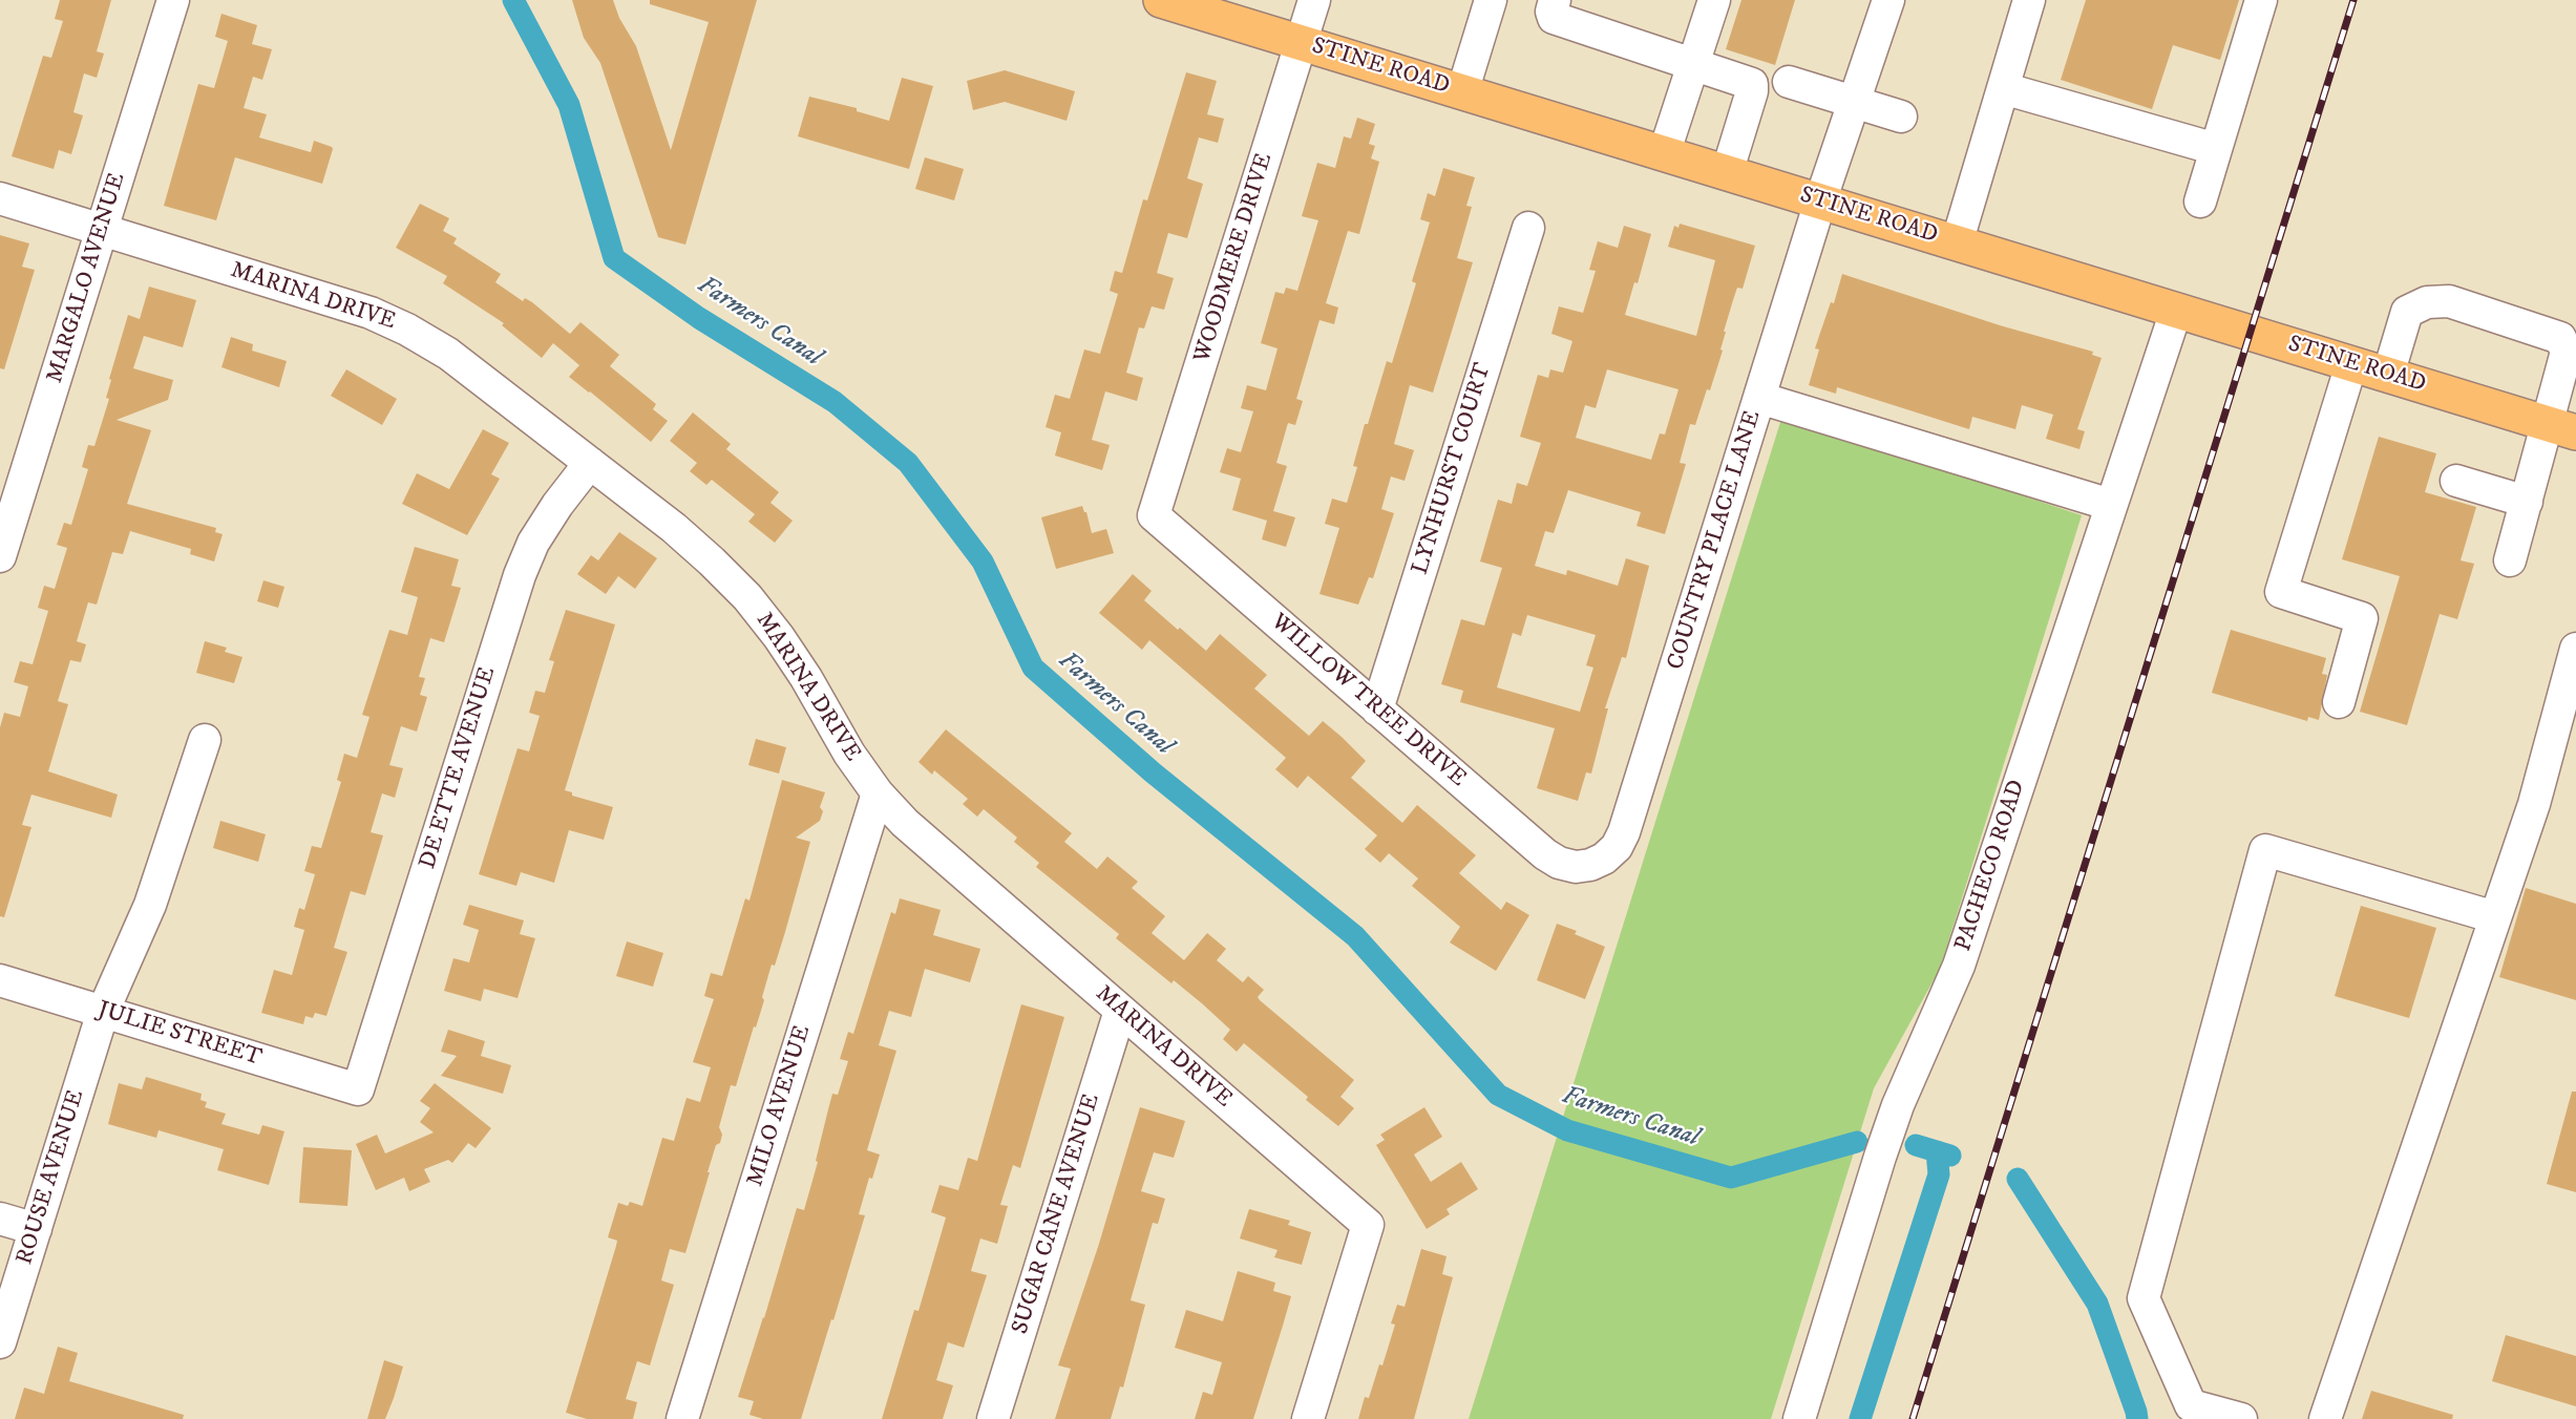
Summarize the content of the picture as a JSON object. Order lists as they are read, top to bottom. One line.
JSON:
{"streets":{"main road":["STINE ROAD"],"street":["WOODMERE DRIVE","MARGALO AVENUE","MARINA DRIVE","LYNHURST COURT","COUNTRY PLACE LANE","WILLOW TREE DRIVE","DE ETTE AVENUE","PACHECO ROAD","JULIE STREET","MILO AVENUE","ROUSE AVENUE","SUGAR CANE AVENUE"]},"crossings":[["STINE ROAD","WOODMERE DRIVE"],["STINE ROAD","COUNTRY PLACE LANE"],["STINE ROAD","PACHECO ROAD"],["WOODMERE DRIVE","WILLOW TREE DRIVE"],["MARGALO AVENUE","MARINA DRIVE"],["MARINA DRIVE","DE ETTE AVENUE"],["MARINA DRIVE","MILO AVENUE"],["MARINA DRIVE","SUGAR CANE AVENUE"],["LYNHURST COURT","WILLOW TREE DRIVE"],["COUNTRY PLACE LANE","WILLOW TREE DRIVE"],["DE ETTE AVENUE","JULIE STREET"],["JULIE STREET","ROUSE AVENUE"]],"water":["Farmers Canal"]}
